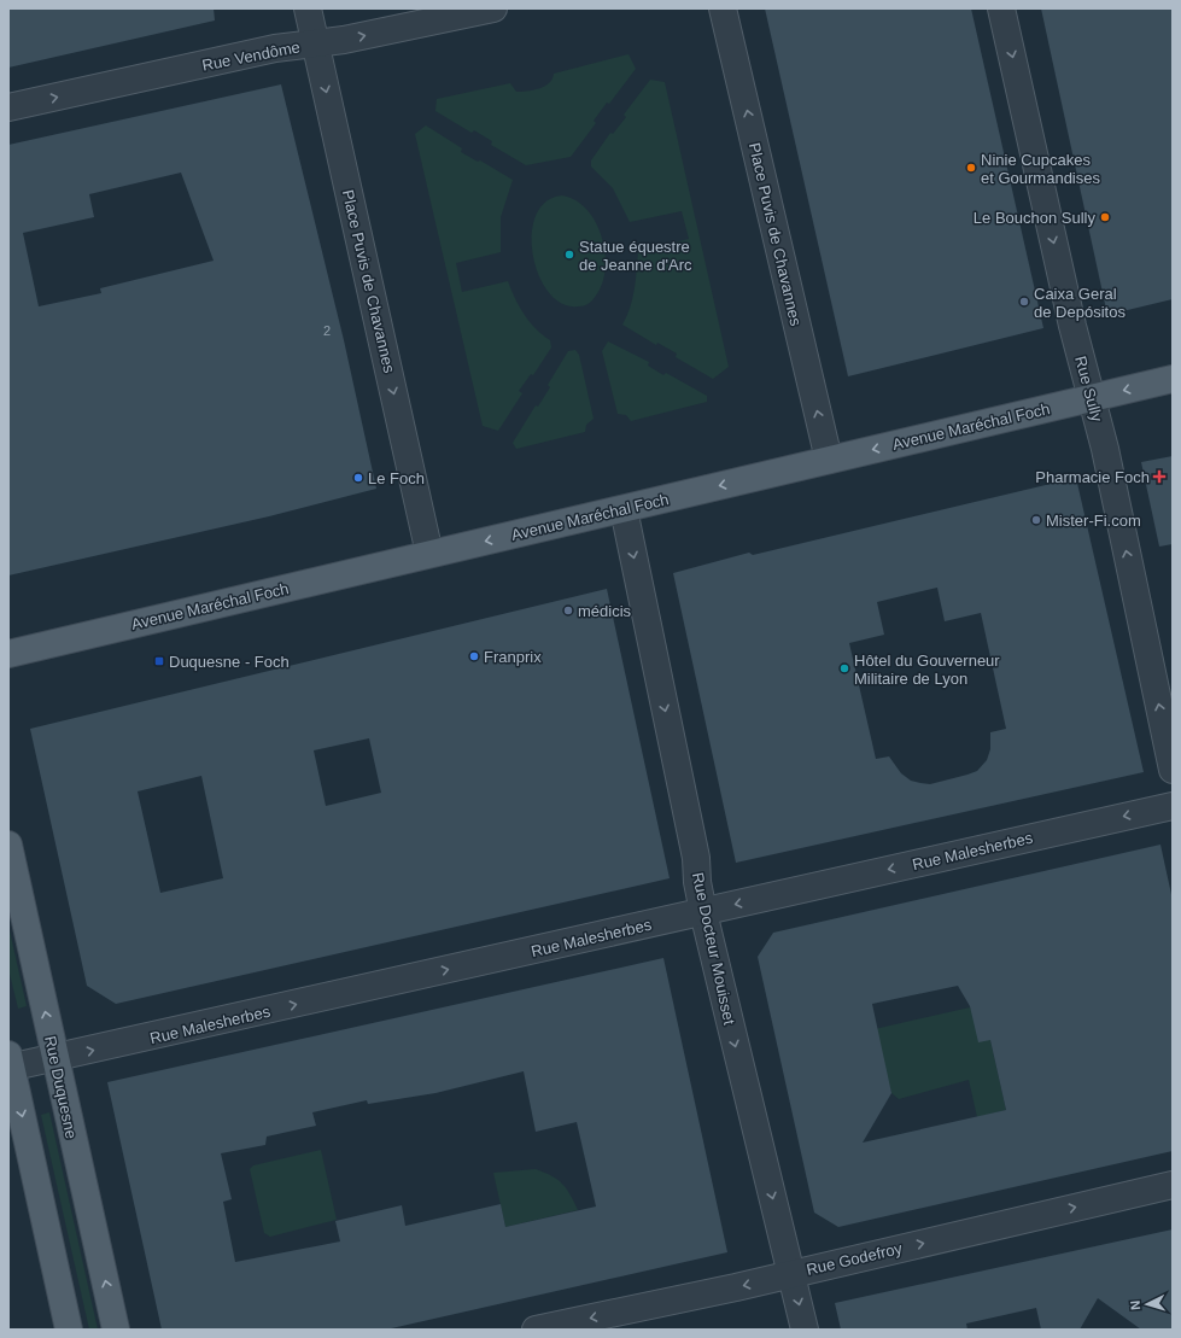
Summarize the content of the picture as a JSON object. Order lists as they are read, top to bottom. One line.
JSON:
{"streets":{"main road":["Avenue Maréchal Foch","Rue Duquesne"],"street":["Rue Vendôme","Place Puvis de Chavannes","Rue Sully","Rue Malesherbes","Rue Docteur Mouisset","Rue Godefroy"]},"crossings":[["Rue Vendôme","Place Puvis de Chavannes"],["Place Puvis de Chavannes","Avenue Maréchal Foch"],["Rue Sully","Avenue Maréchal Foch"],["Avenue Maréchal Foch","Rue Docteur Mouisset"],["Rue Malesherbes","Rue Docteur Mouisset"],["Rue Malesherbes","Rue Duquesne"],["Rue Docteur Mouisset","Rue Godefroy"]],"one_way":["Rue Vendôme","Avenue Maréchal Foch","Rue Docteur Mouisset"],"places":{"other":["Ninie Cupcakes et Gourmandises","Le Bouchon Sully","Statue équestre de Jeanne d'Arc","Caixa Geral de Depósitos","Le Foch","Mister-Fi.com","médicis","Franprix","Hôtel du Gouverneur Militaire de Lyon"],"health":["Pharmacie Foch"],"transit":["Duquesne - Foch"]},"house_numbers":["2"],"north":"left"}
